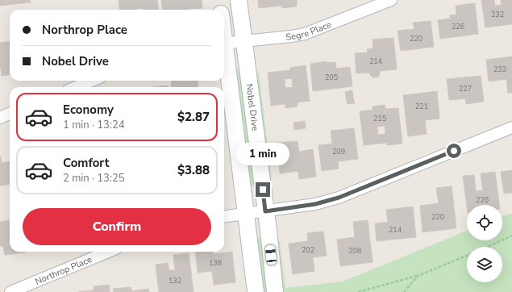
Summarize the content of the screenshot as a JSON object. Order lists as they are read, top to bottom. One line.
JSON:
{"streets":{"street":["Segre Place","Nobel Drive","Northrop Place"]},"crossings":[["Segre Place","Nobel Drive"]],"house_numbers":["232","226","220","214","233","205","227","221","215","209","226","220","214","202","208","138","132"],"page":{"banner":["Northrop Place","Nobel Drive"],"list":[{"name":"Economy","note":"1 min · 13:24","value":"$2.87"},{"name":"Comfort","note":"2 min · 13:25","value":"$3.88"}],"bubble":"1 min","buttons":"Confirm"}}
